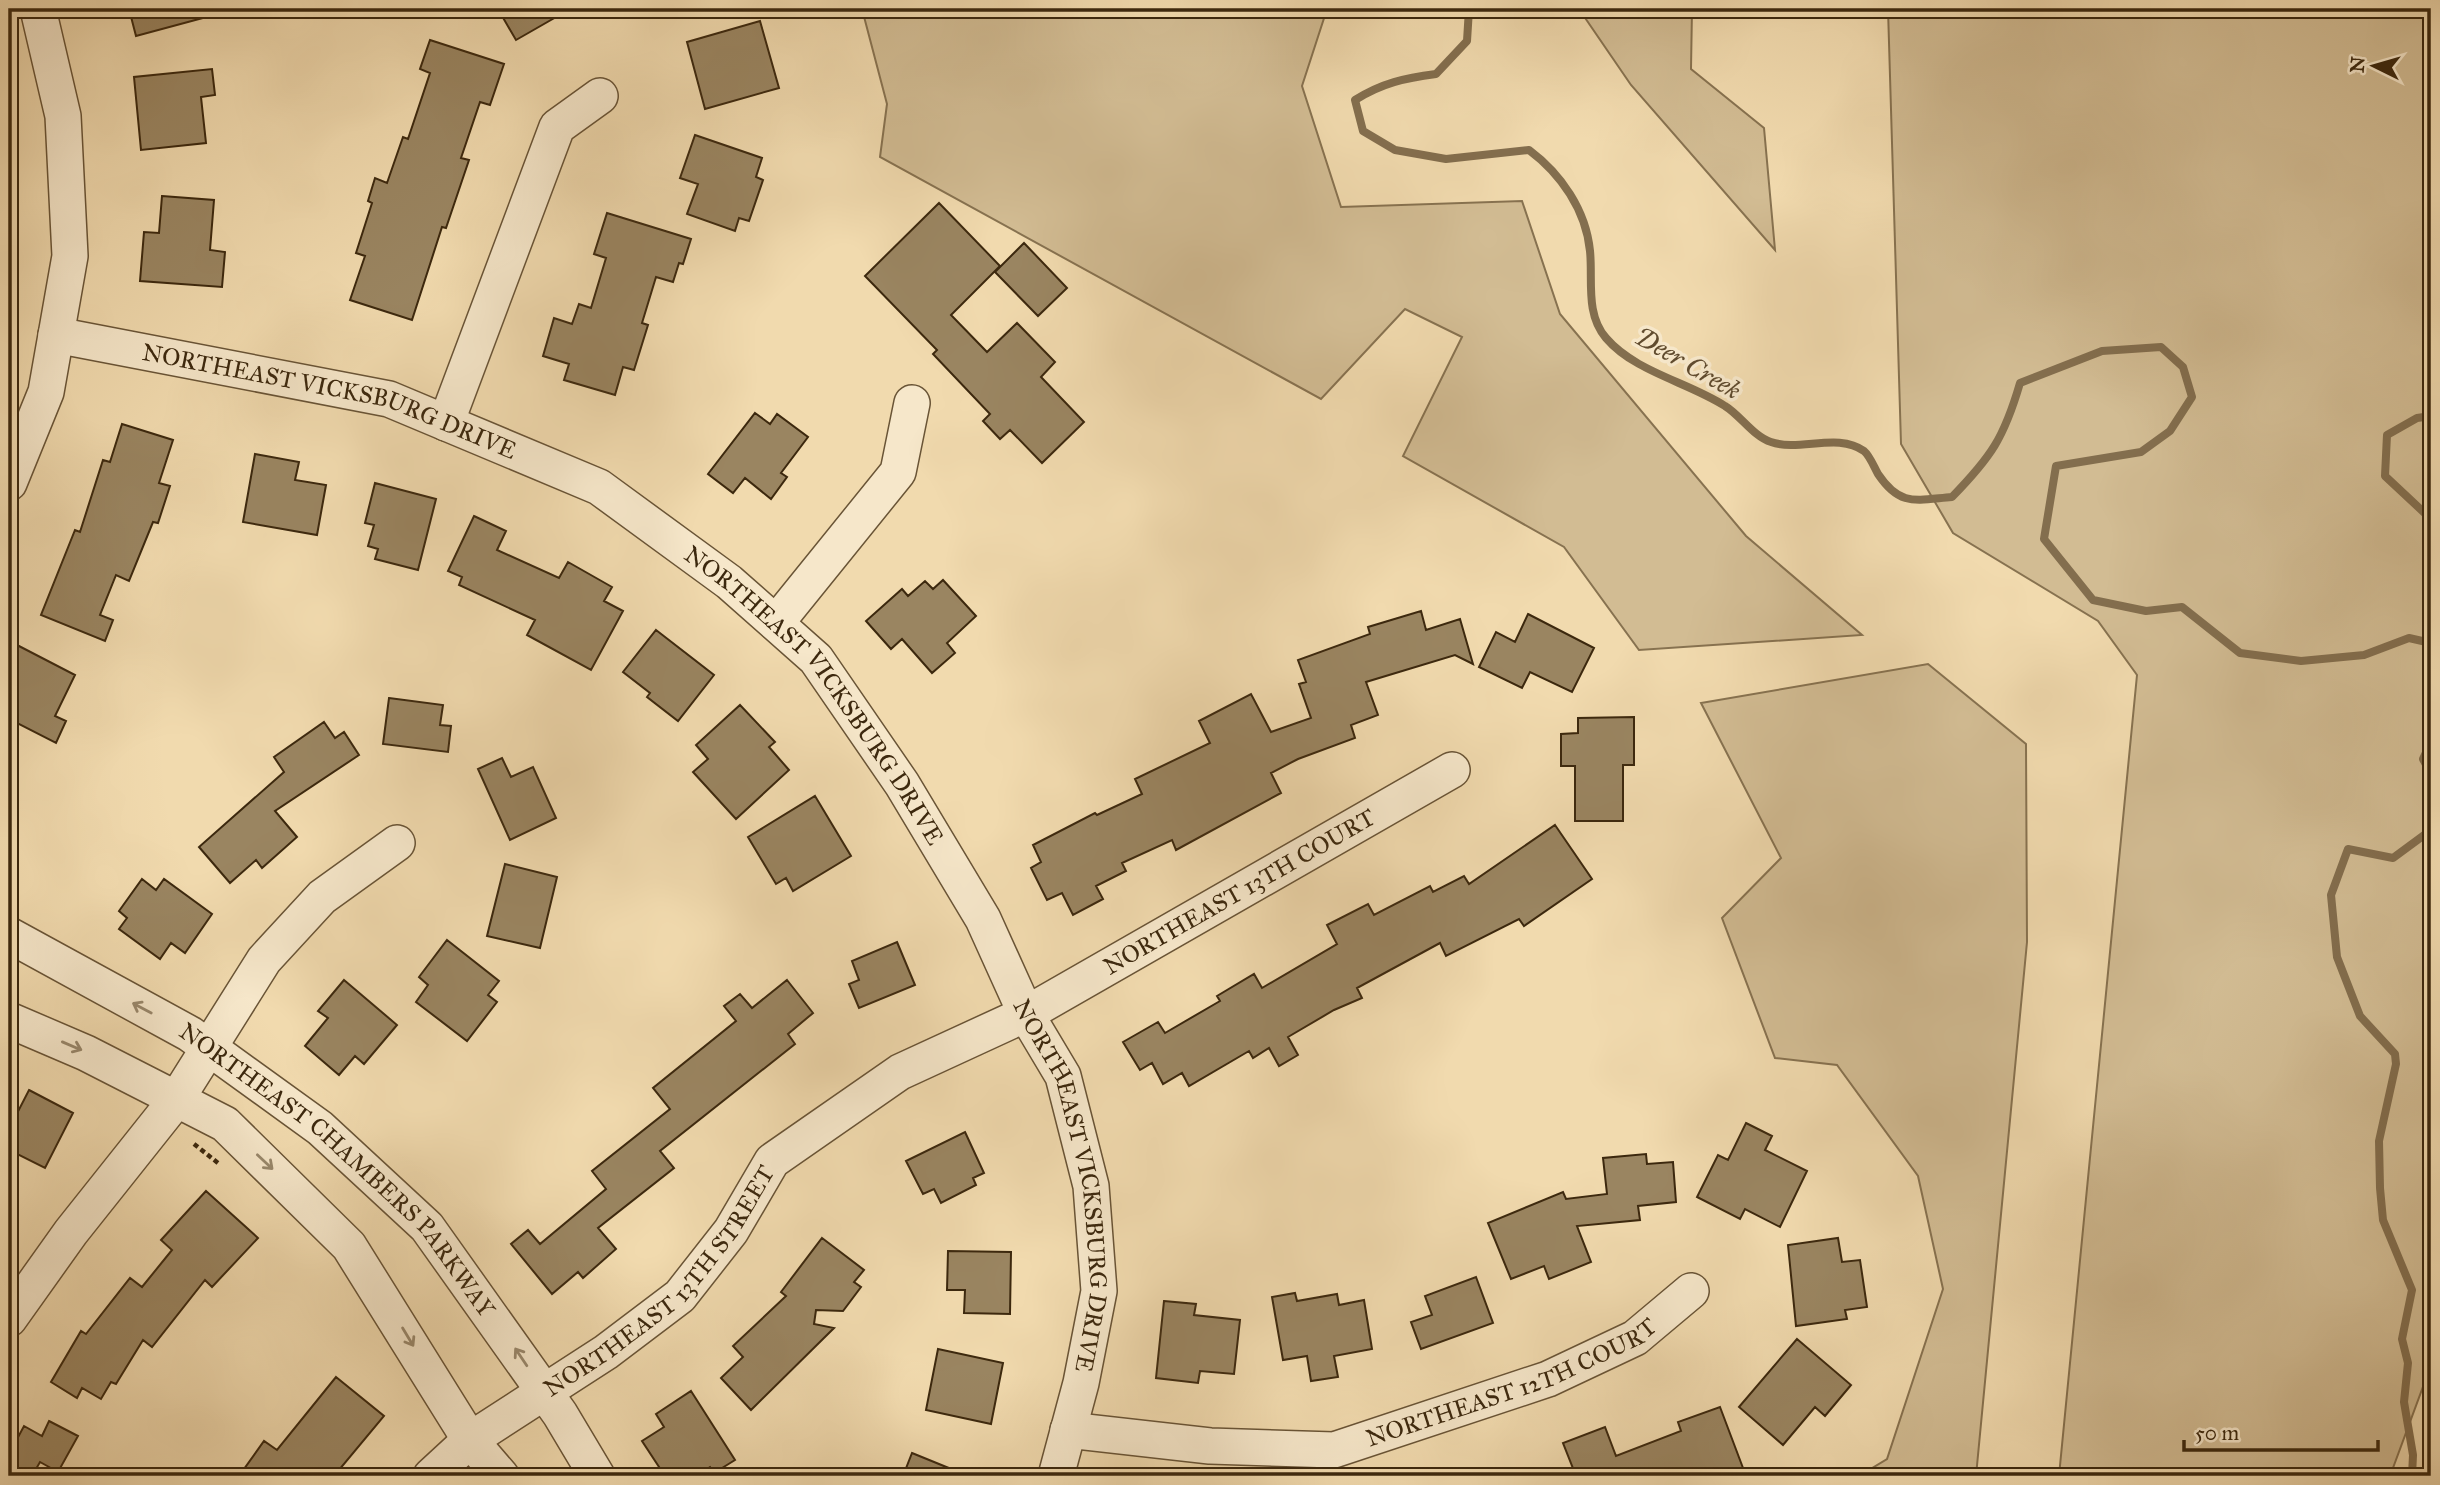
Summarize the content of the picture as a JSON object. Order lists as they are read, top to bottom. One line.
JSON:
{"streets":{"street":["NORTHEAST VICKSBURG DRIVE","NORTHEAST 13TH COURT","NORTHEAST CHAMBERS PARKWAY","NORTHEAST 13TH STREET","NORTHEAST 12TH COURT"]},"crossings":[["NORTHEAST VICKSBURG DRIVE","NORTHEAST 13TH COURT"],["NORTHEAST VICKSBURG DRIVE","NORTHEAST 13TH STREET"],["NORTHEAST VICKSBURG DRIVE","NORTHEAST 12TH COURT"],["NORTHEAST 13TH COURT","NORTHEAST 13TH STREET"],["NORTHEAST CHAMBERS PARKWAY","NORTHEAST 13TH STREET"]],"water":["Deer Creek"],"scale_bar":"50 m","north":"left"}
